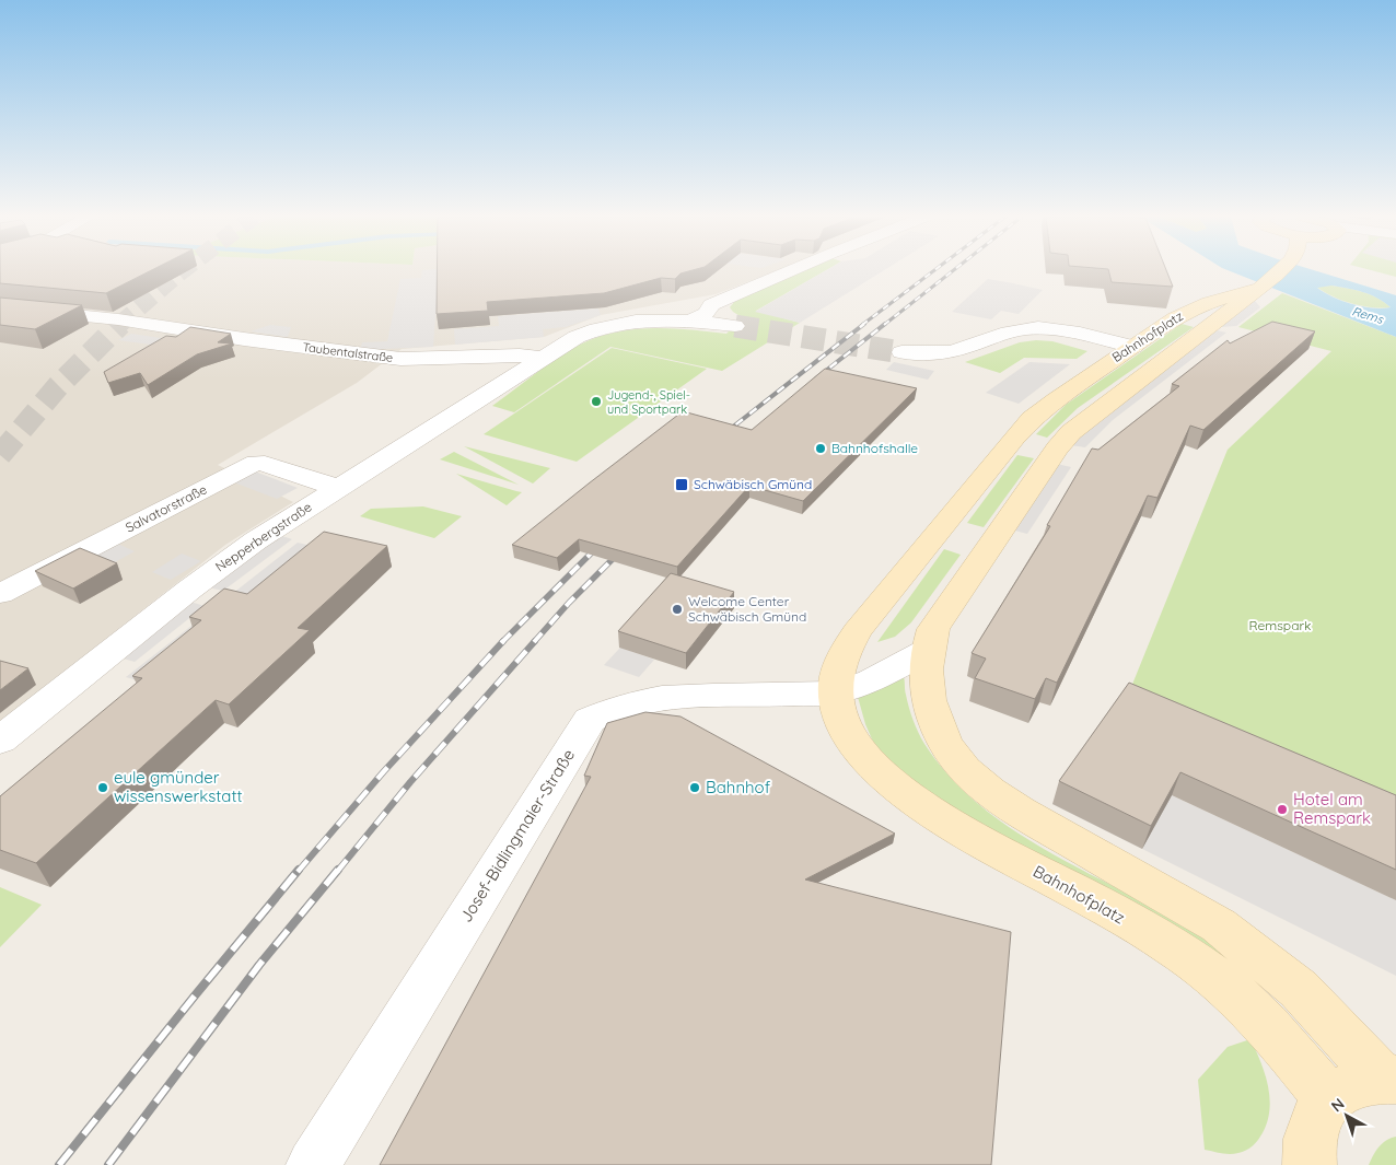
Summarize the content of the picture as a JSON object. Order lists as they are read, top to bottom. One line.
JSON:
{"streets":{"main road":["Bahnhofplatz"],"street":["Taubentalstraße","Salvatorstraße","Nepperbergstraße","Josef-Bidlingmaier-Straße"]},"crossings":[["Bahnhofplatz","Josef-Bidlingmaier-Straße"],["Taubentalstraße","Nepperbergstraße"],["Salvatorstraße","Nepperbergstraße"]],"water":["Rems"],"parks":["Remspark"],"places":{"other":["Jugend-, Spiel- und Sportpark","Bahnhofshalle","Welcome Center Schwäbisch Gmünd","eule gmünder wissenswerkstatt","Bahnhof","Hotel am Remspark"],"transit":["Schwäbisch Gmünd"]},"north":"top left"}
